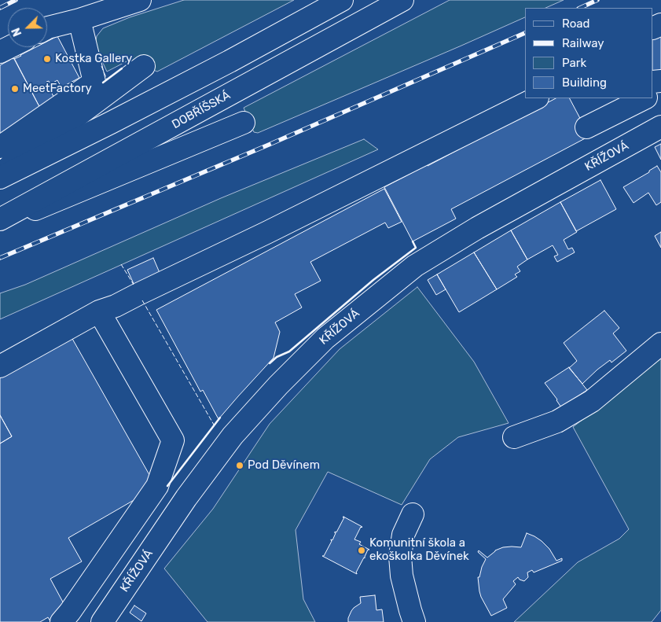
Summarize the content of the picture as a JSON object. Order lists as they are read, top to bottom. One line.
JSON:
{"streets":{"main road":["DOBŘÍŠSKÁ","KŘÍŽOVÁ"]},"places":["Kostka Gallery","MeetFactory","Pod Děvínem","Komunitní škola a ekoškolka Děvínek"],"legend":["Road","Railway","Park","Building"],"north":"bottom left"}
